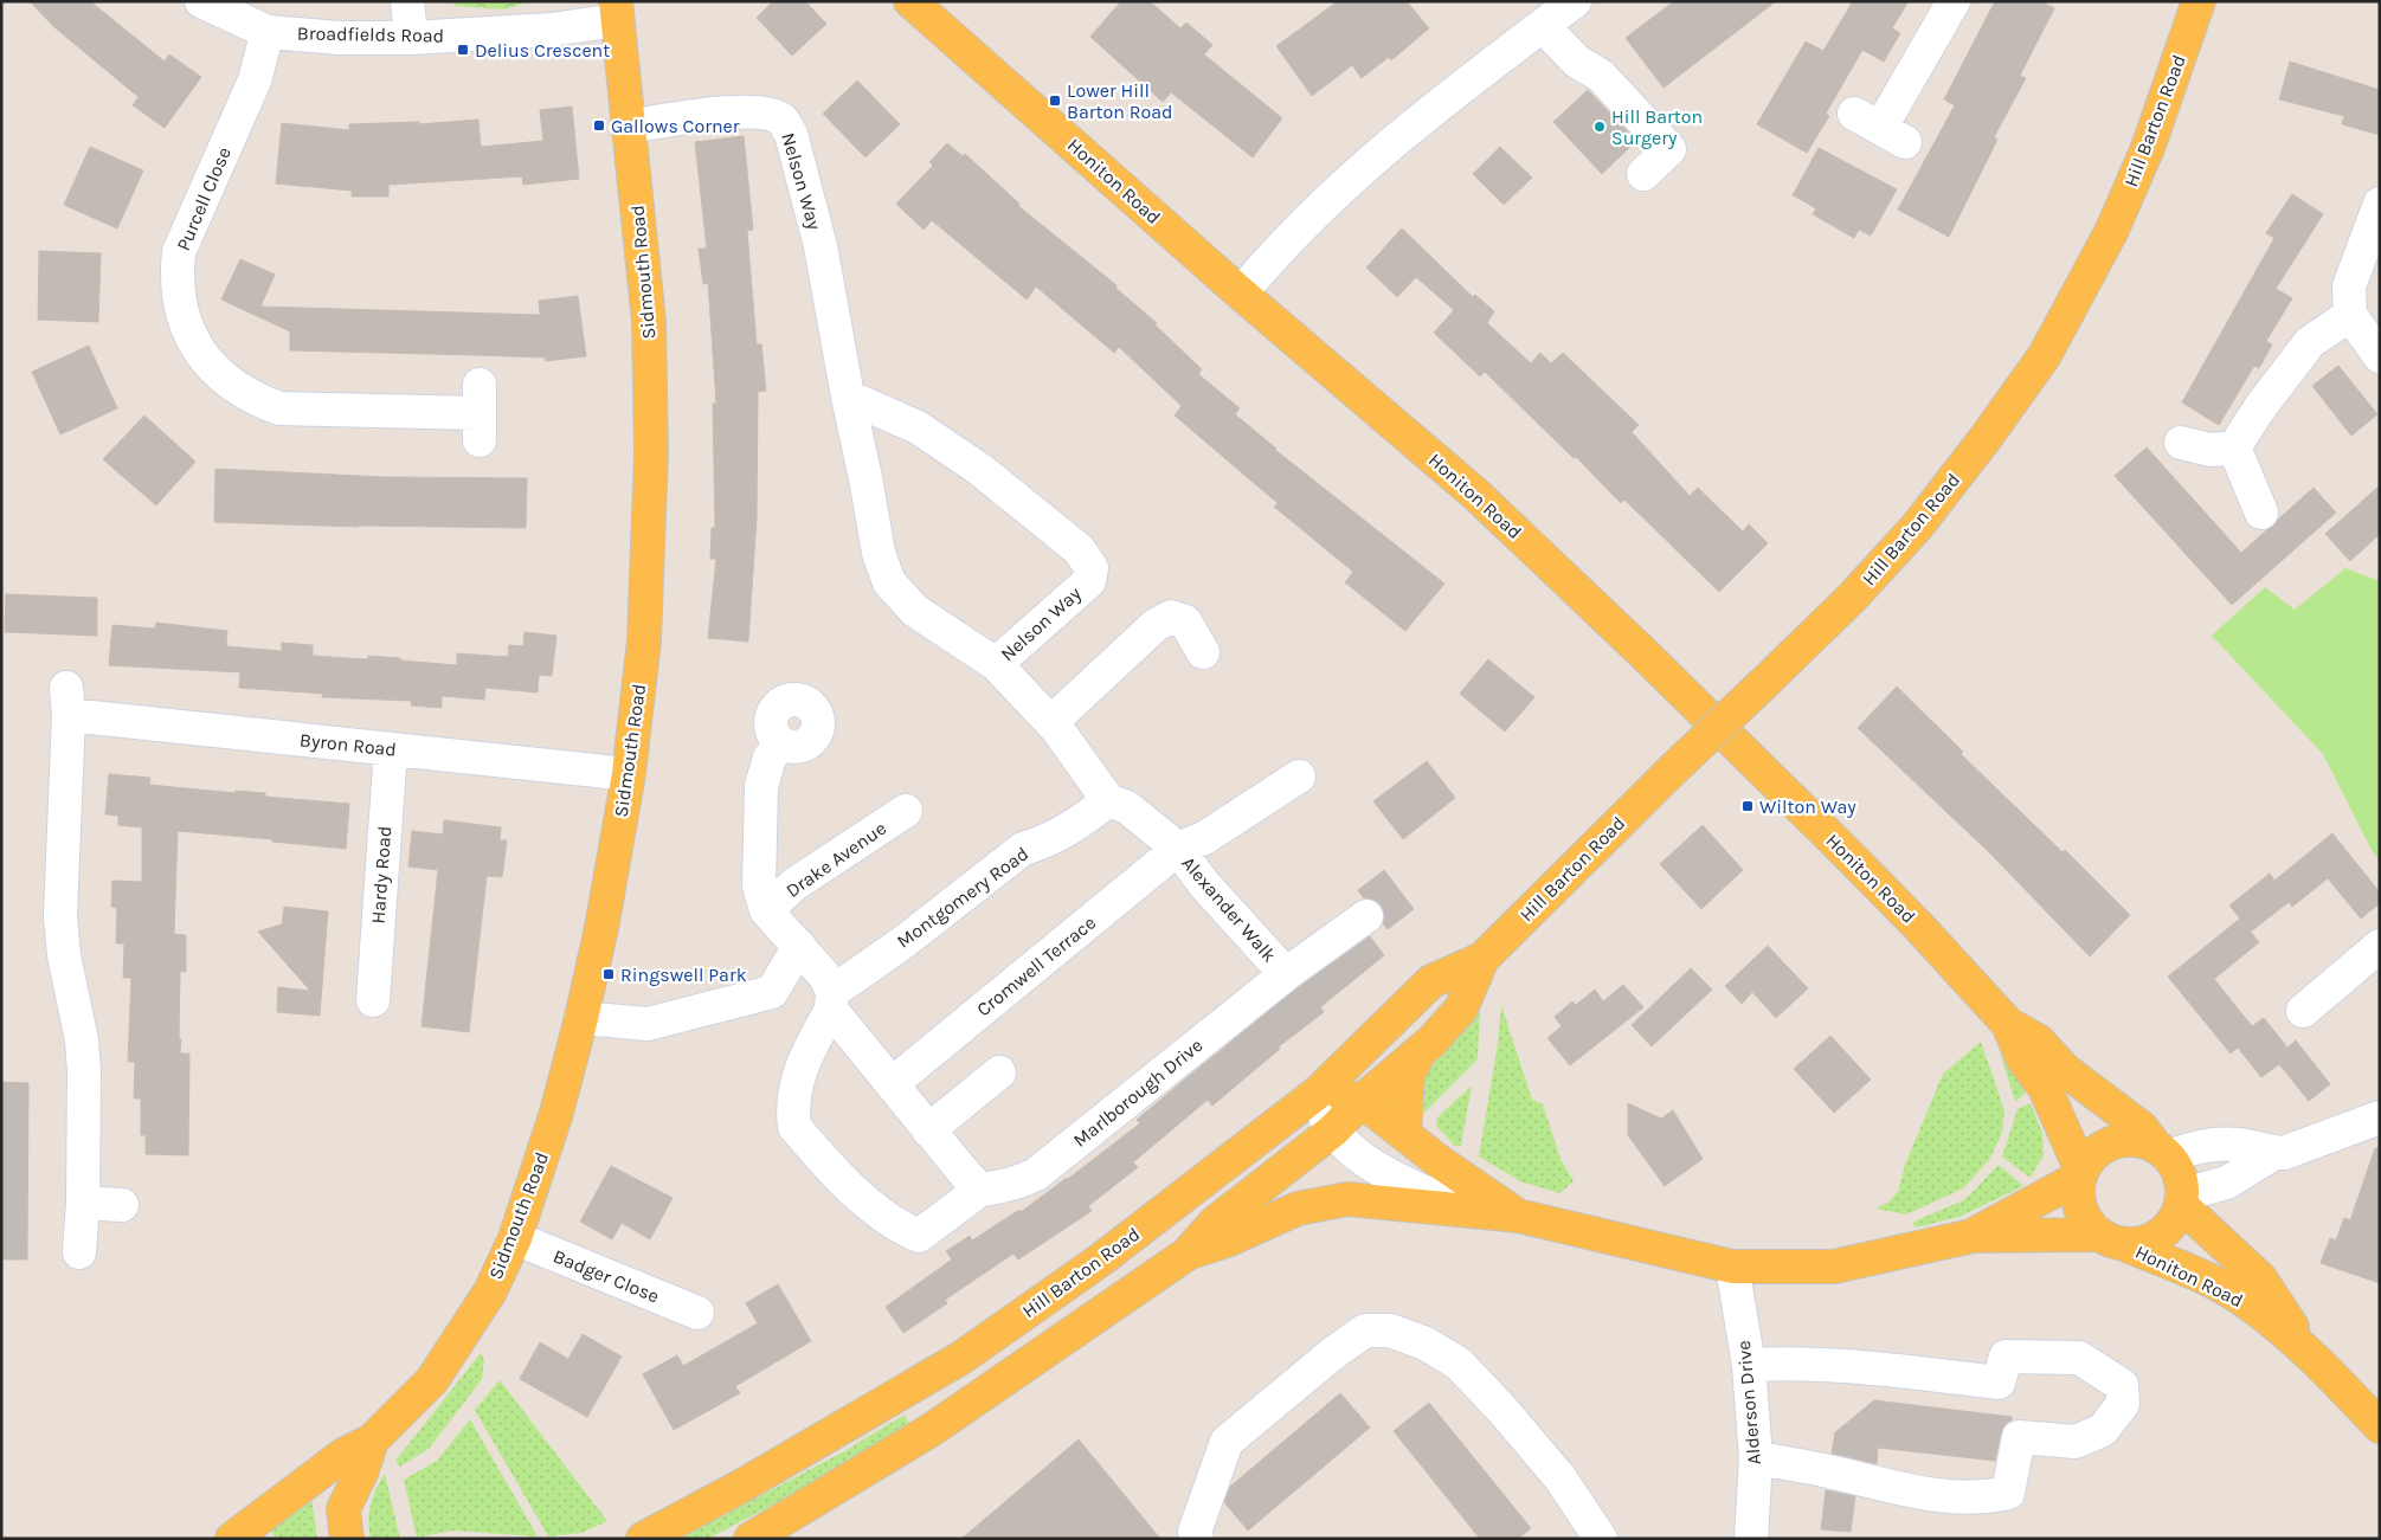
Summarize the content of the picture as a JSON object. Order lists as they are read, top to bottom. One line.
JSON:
{"streets":{"main road":["Hill Barton Road","Honiton Road","Sidmouth Road"],"street":["Broadfields Road","Nelson Way","Purcell Close","Byron Road","Drake Avenue","Hardy Road","Montgomery Road","Alexander Walk","Cromwell Terrace","Marlborough Drive","Badger Close","Alderson Drive"]},"crossings":[["Broadfields Road","Purcell Close"],["Broadfields Road","Sidmouth Road"],["Nelson Way","Sidmouth Road"],["Nelson Way","Montgomery Road"],["Nelson Way","Alexander Walk"],["Sidmouth Road","Byron Road"],["Sidmouth Road","Badger Close"],["Byron Road","Hardy Road"],["Drake Avenue","Montgomery Road"],["Drake Avenue","Marlborough Drive"],["Montgomery Road","Alexander Walk"],["Montgomery Road","Marlborough Drive"],["Alexander Walk","Cromwell Terrace"],["Alexander Walk","Marlborough Drive"]],"places":{"transit":["Delius Crescent","Lower Hill Barton Road","Gallows Corner","Wilton Way","Ringswell Park"],"other":["Hill Barton Surgery"]}}
